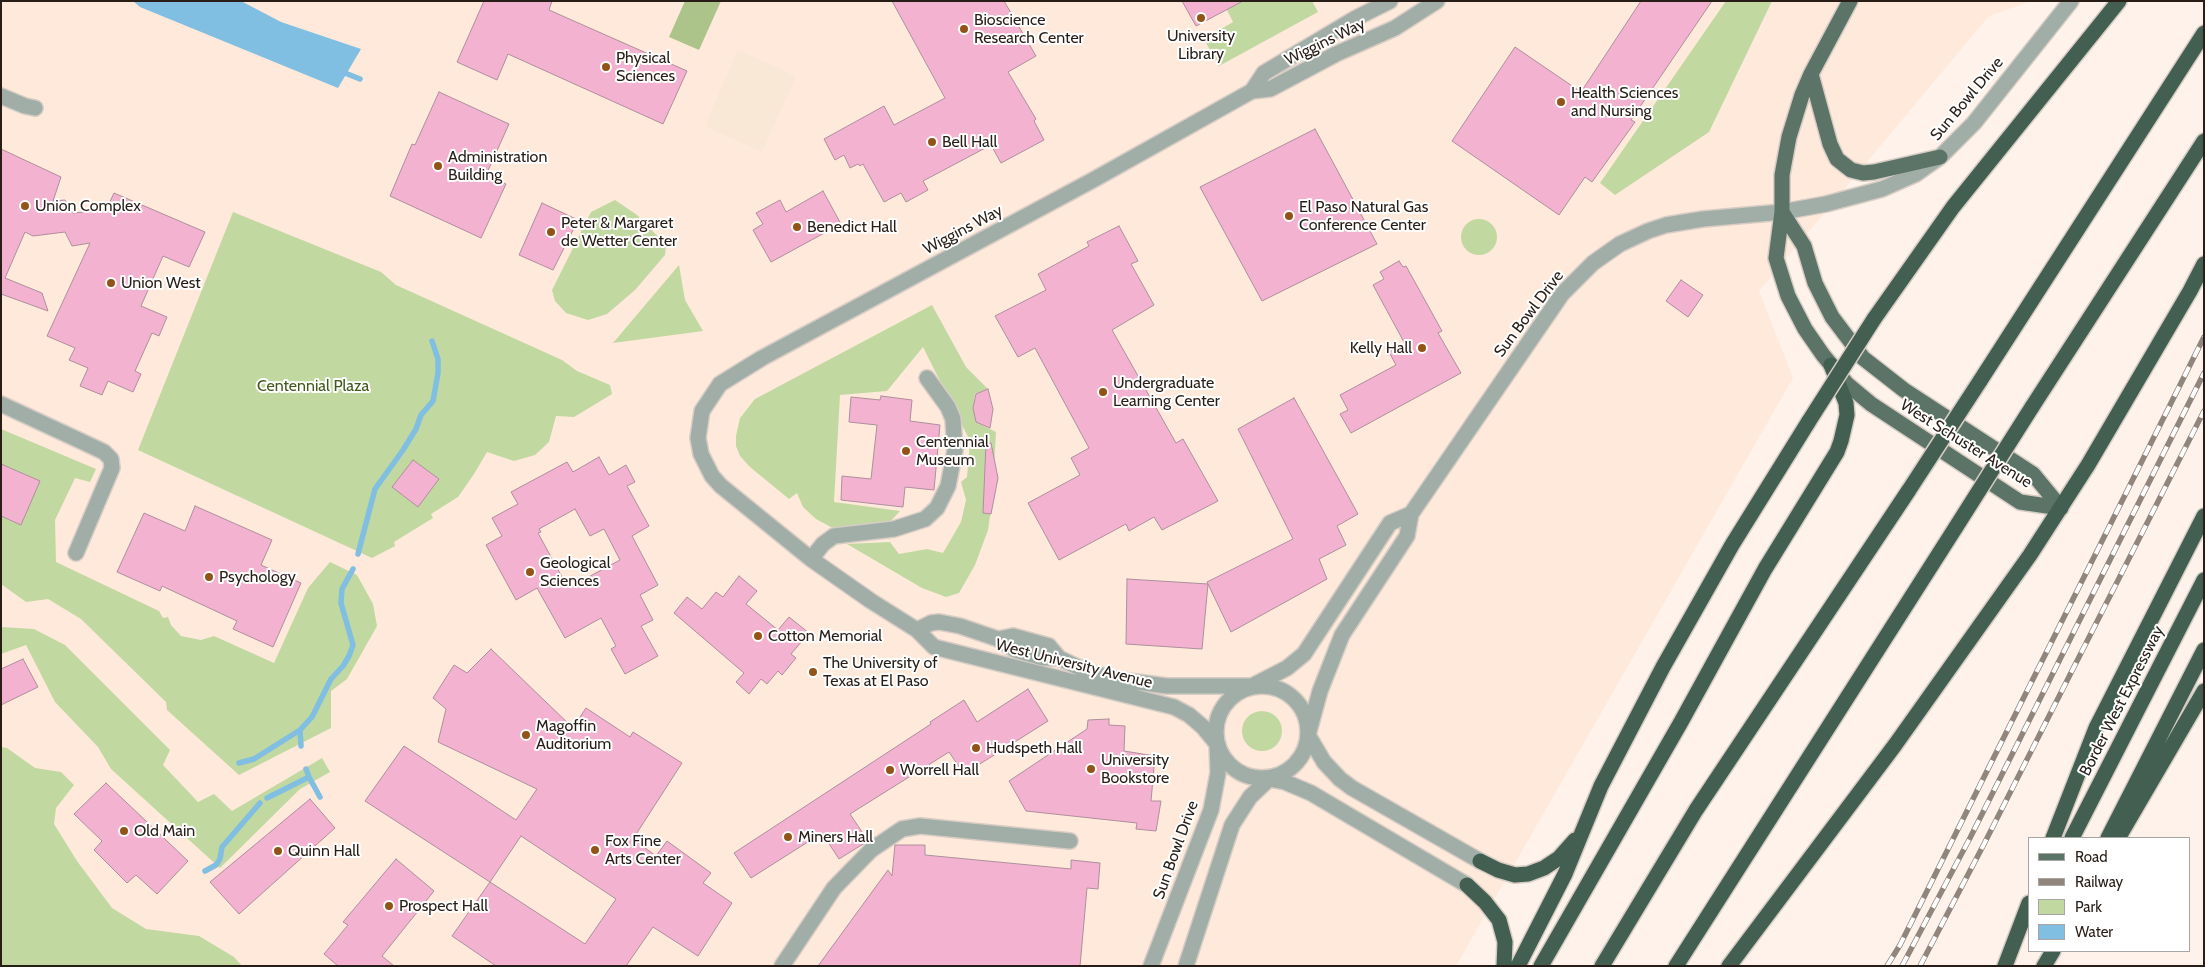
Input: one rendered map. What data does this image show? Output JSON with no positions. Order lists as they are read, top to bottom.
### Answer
{
  "streets": {
    "highway": ["Border West Expressway"],
    "main road": ["West Schuster Avenue"],
    "street": ["Wiggins Way", "Sun Bowl Drive", "West University Avenue"]
  },
  "crossings": [
    ["Wiggins Way", "West University Avenue"],
    ["Sun Bowl Drive", "West Schuster Avenue"],
    ["Sun Bowl Drive", "West University Avenue"]
  ],
  "parks": ["Centennial Plaza"],
  "places": [
    "University Library",
    "Bioscience Research Center",
    "Physical Sciences",
    "Health Sciences and Nursing",
    "Bell Hall",
    "Administration Building",
    "Union Complex",
    "El Paso Natural Gas Conference Center",
    "Benedict Hall",
    "Peter & Margaret de Wetter Center",
    "Union West",
    "Kelly Hall",
    "Undergraduate Learning Center",
    "Centennial Museum",
    "Geological Sciences",
    "Psychology",
    "Cotton Memorial",
    "The University of Texas at El Paso",
    "Magoffin Auditorium",
    "Hudspeth Hall",
    "University Bookstore",
    "Worrell Hall",
    "Old Main",
    "Miners Hall",
    "Fox Fine Arts Center",
    "Quinn Hall",
    "Prospect Hall"
  ],
  "legend": [
    "Road",
    "Railway",
    "Park",
    "Water"
  ]
}
